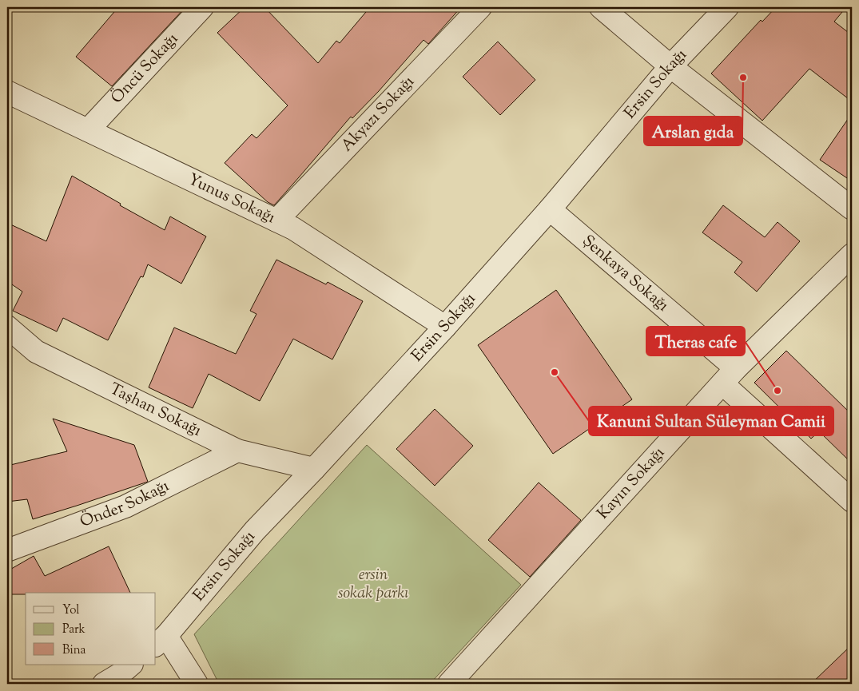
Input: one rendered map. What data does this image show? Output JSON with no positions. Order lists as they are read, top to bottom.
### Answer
{
  "streets": {
    "street": [
      "Öncü Sokağı",
      "Ersin Sokağı",
      "Akyazı Sokağı",
      "Yunus Sokağı",
      "Şenkaya Sokağı",
      "Taşhan Sokağı",
      "Kayın Sokağı",
      "Önder Sokağı"
    ]
  },
  "crossings": [
    ["Öncü Sokağı", "Yunus Sokağı"],
    ["Ersin Sokağı", "Yunus Sokağı"],
    ["Ersin Sokağı", "Şenkaya Sokağı"],
    ["Ersin Sokağı", "Taşhan Sokağı"],
    ["Akyazı Sokağı", "Yunus Sokağı"],
    ["Şenkaya Sokağı", "Kayın Sokağı"],
    ["Taşhan Sokağı", "Önder Sokağı"]
  ],
  "parks": ["ersin sokak parkı"],
  "places": ["Arslan gıda", "Kanuni Sultan Süleyman Camii", "Theras cafe"],
  "legend": ["Yol", "Park", "Bina"]
}
